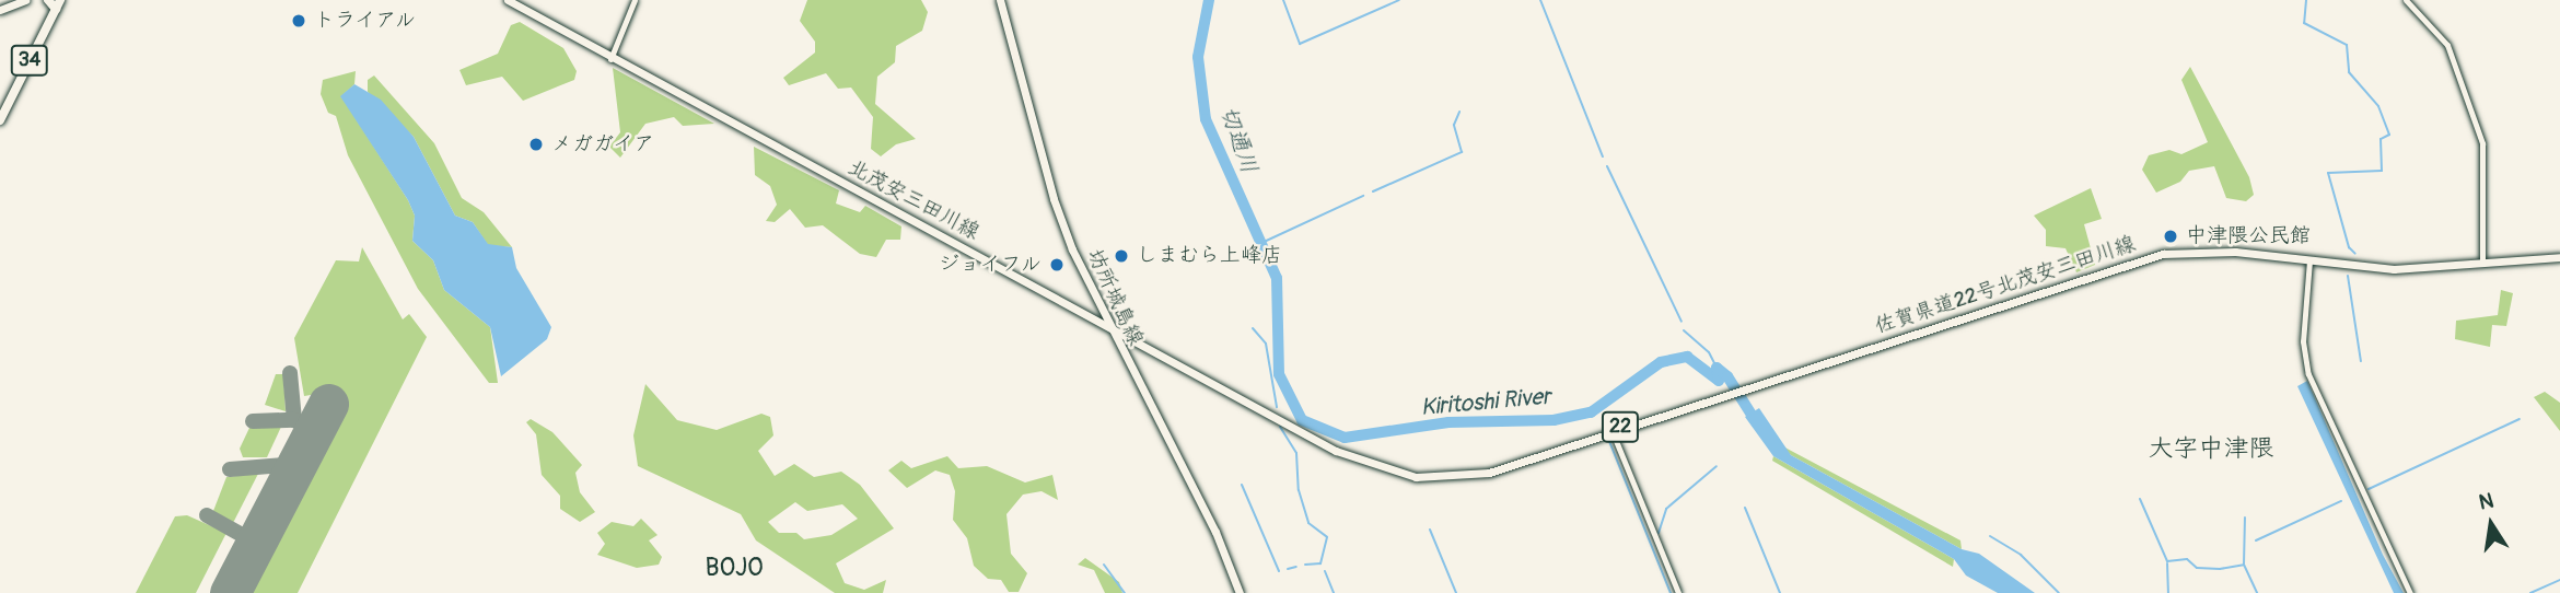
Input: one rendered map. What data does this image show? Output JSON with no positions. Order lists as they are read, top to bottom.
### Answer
{
  "streets": {
    "highway": ["34"],
    "main road": [
      "北茂安三田川線",
      "佐賀県道22号北茂安三田川線",
      "坊所城島線",
      "22"
    ]
  },
  "crossings": [
    ["北茂安三田川線", "佐賀県道22号北茂安三田川線"],
    ["北茂安三田川線", "坊所城島線"]
  ],
  "districts": ["大字中津隈", "BOJO"],
  "water": ["切通川", "Kiritoshi River"],
  "places": [
    "トライアル",
    "メガガイア",
    "中津隈公民館",
    "しまむら上峰店",
    "ジョイフル"
  ],
  "north": "top"
}
